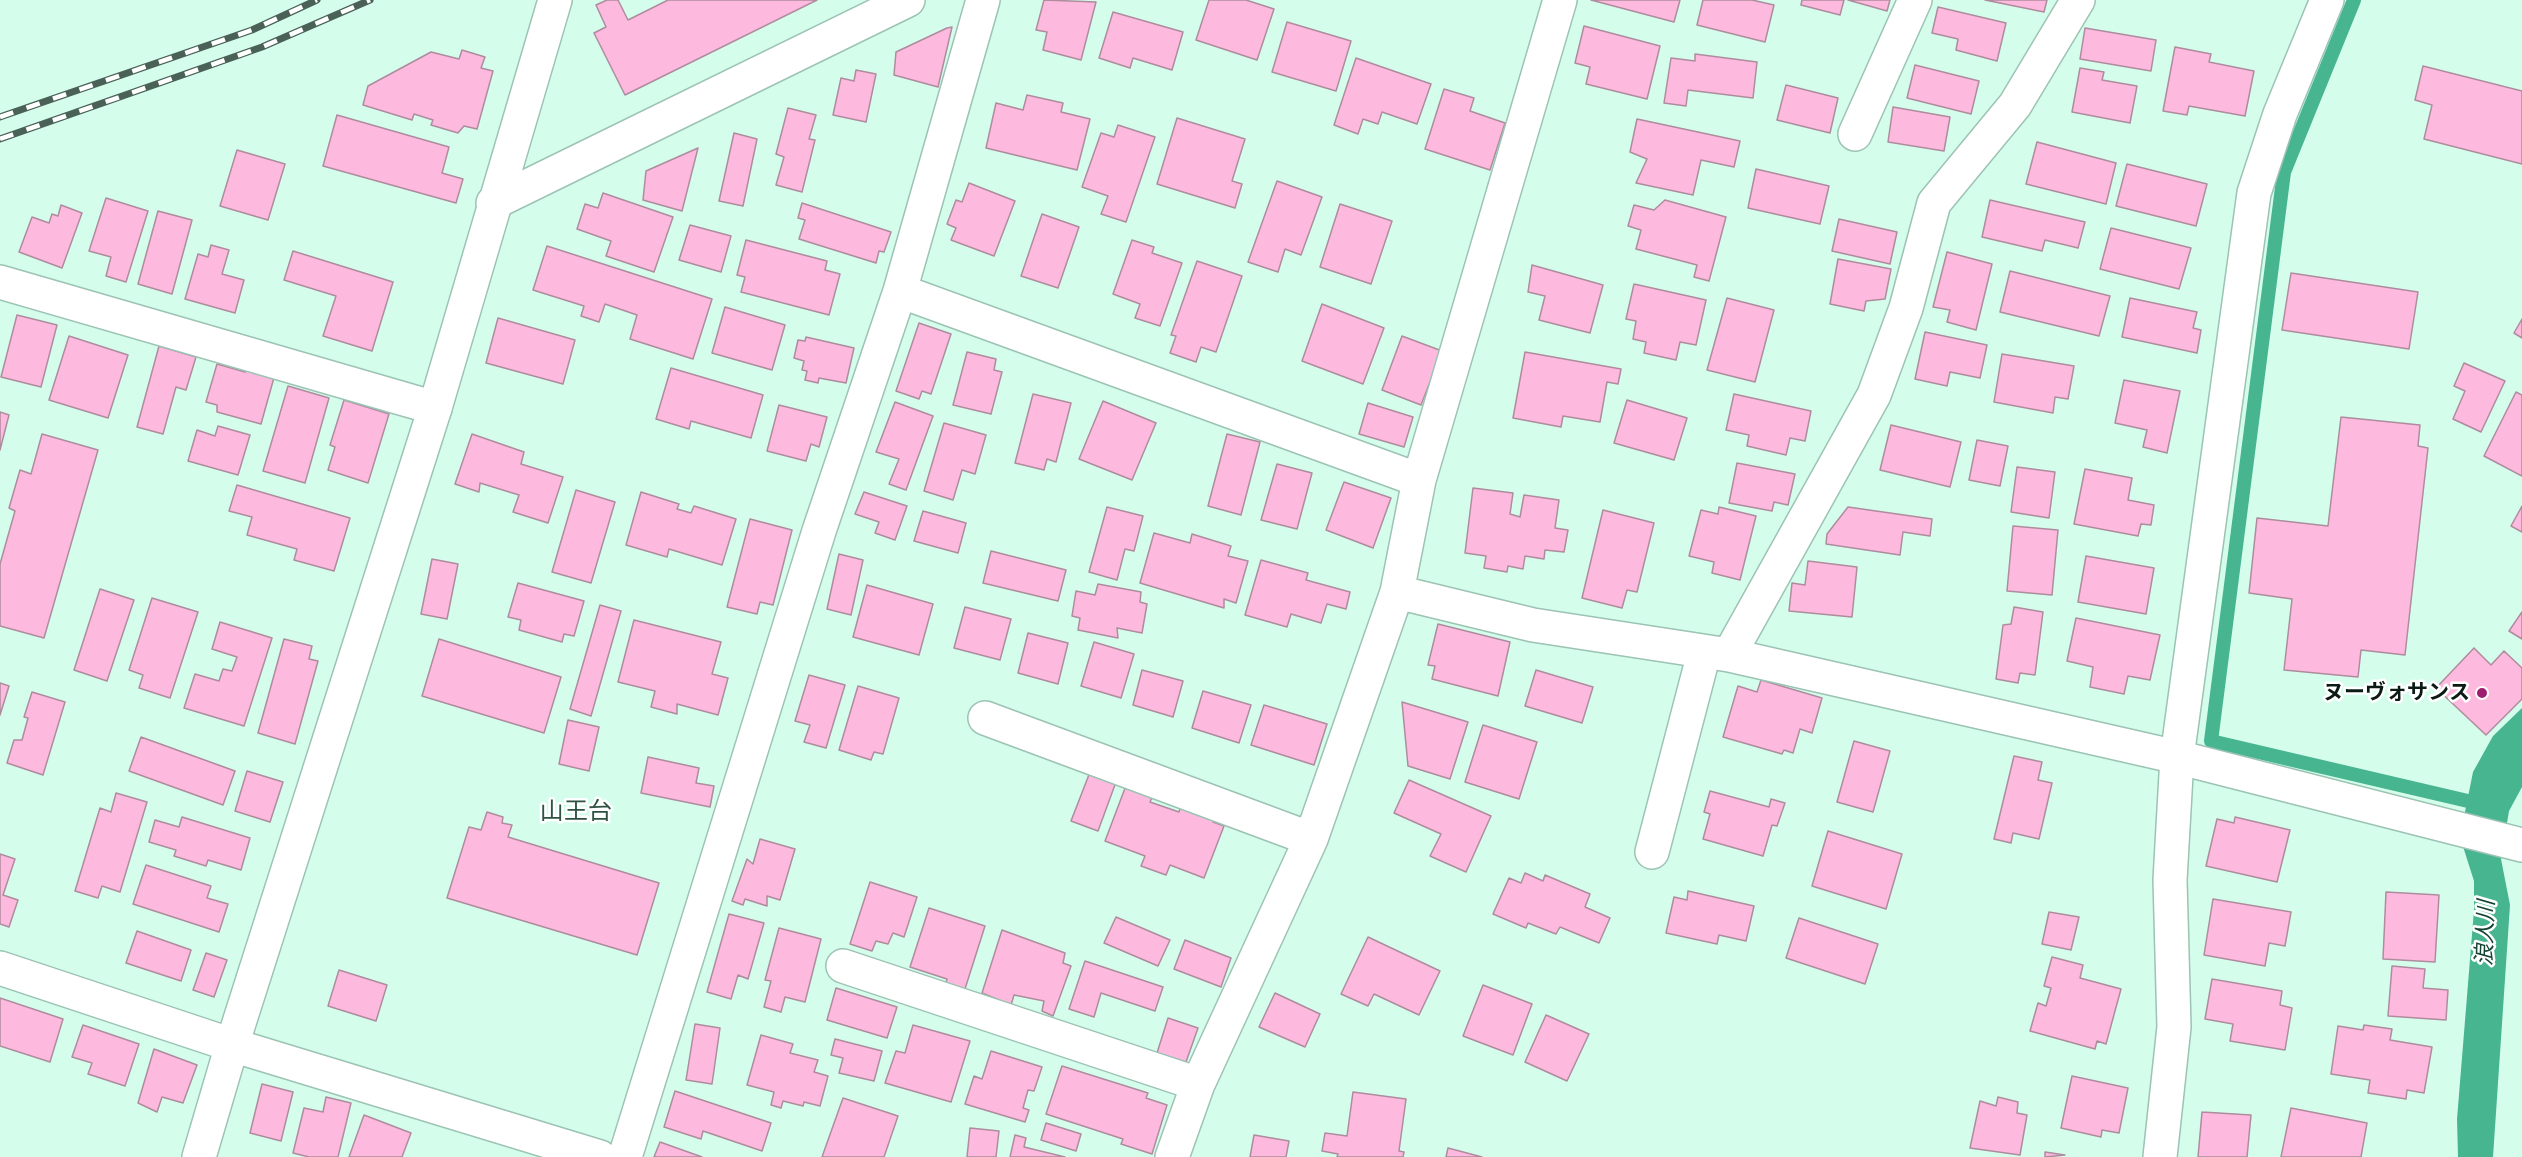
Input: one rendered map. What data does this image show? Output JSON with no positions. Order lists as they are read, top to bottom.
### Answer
{
  "districts": ["山王台"],
  "water": ["浪人川"],
  "places": ["ヌーヴォサンス"]
}
